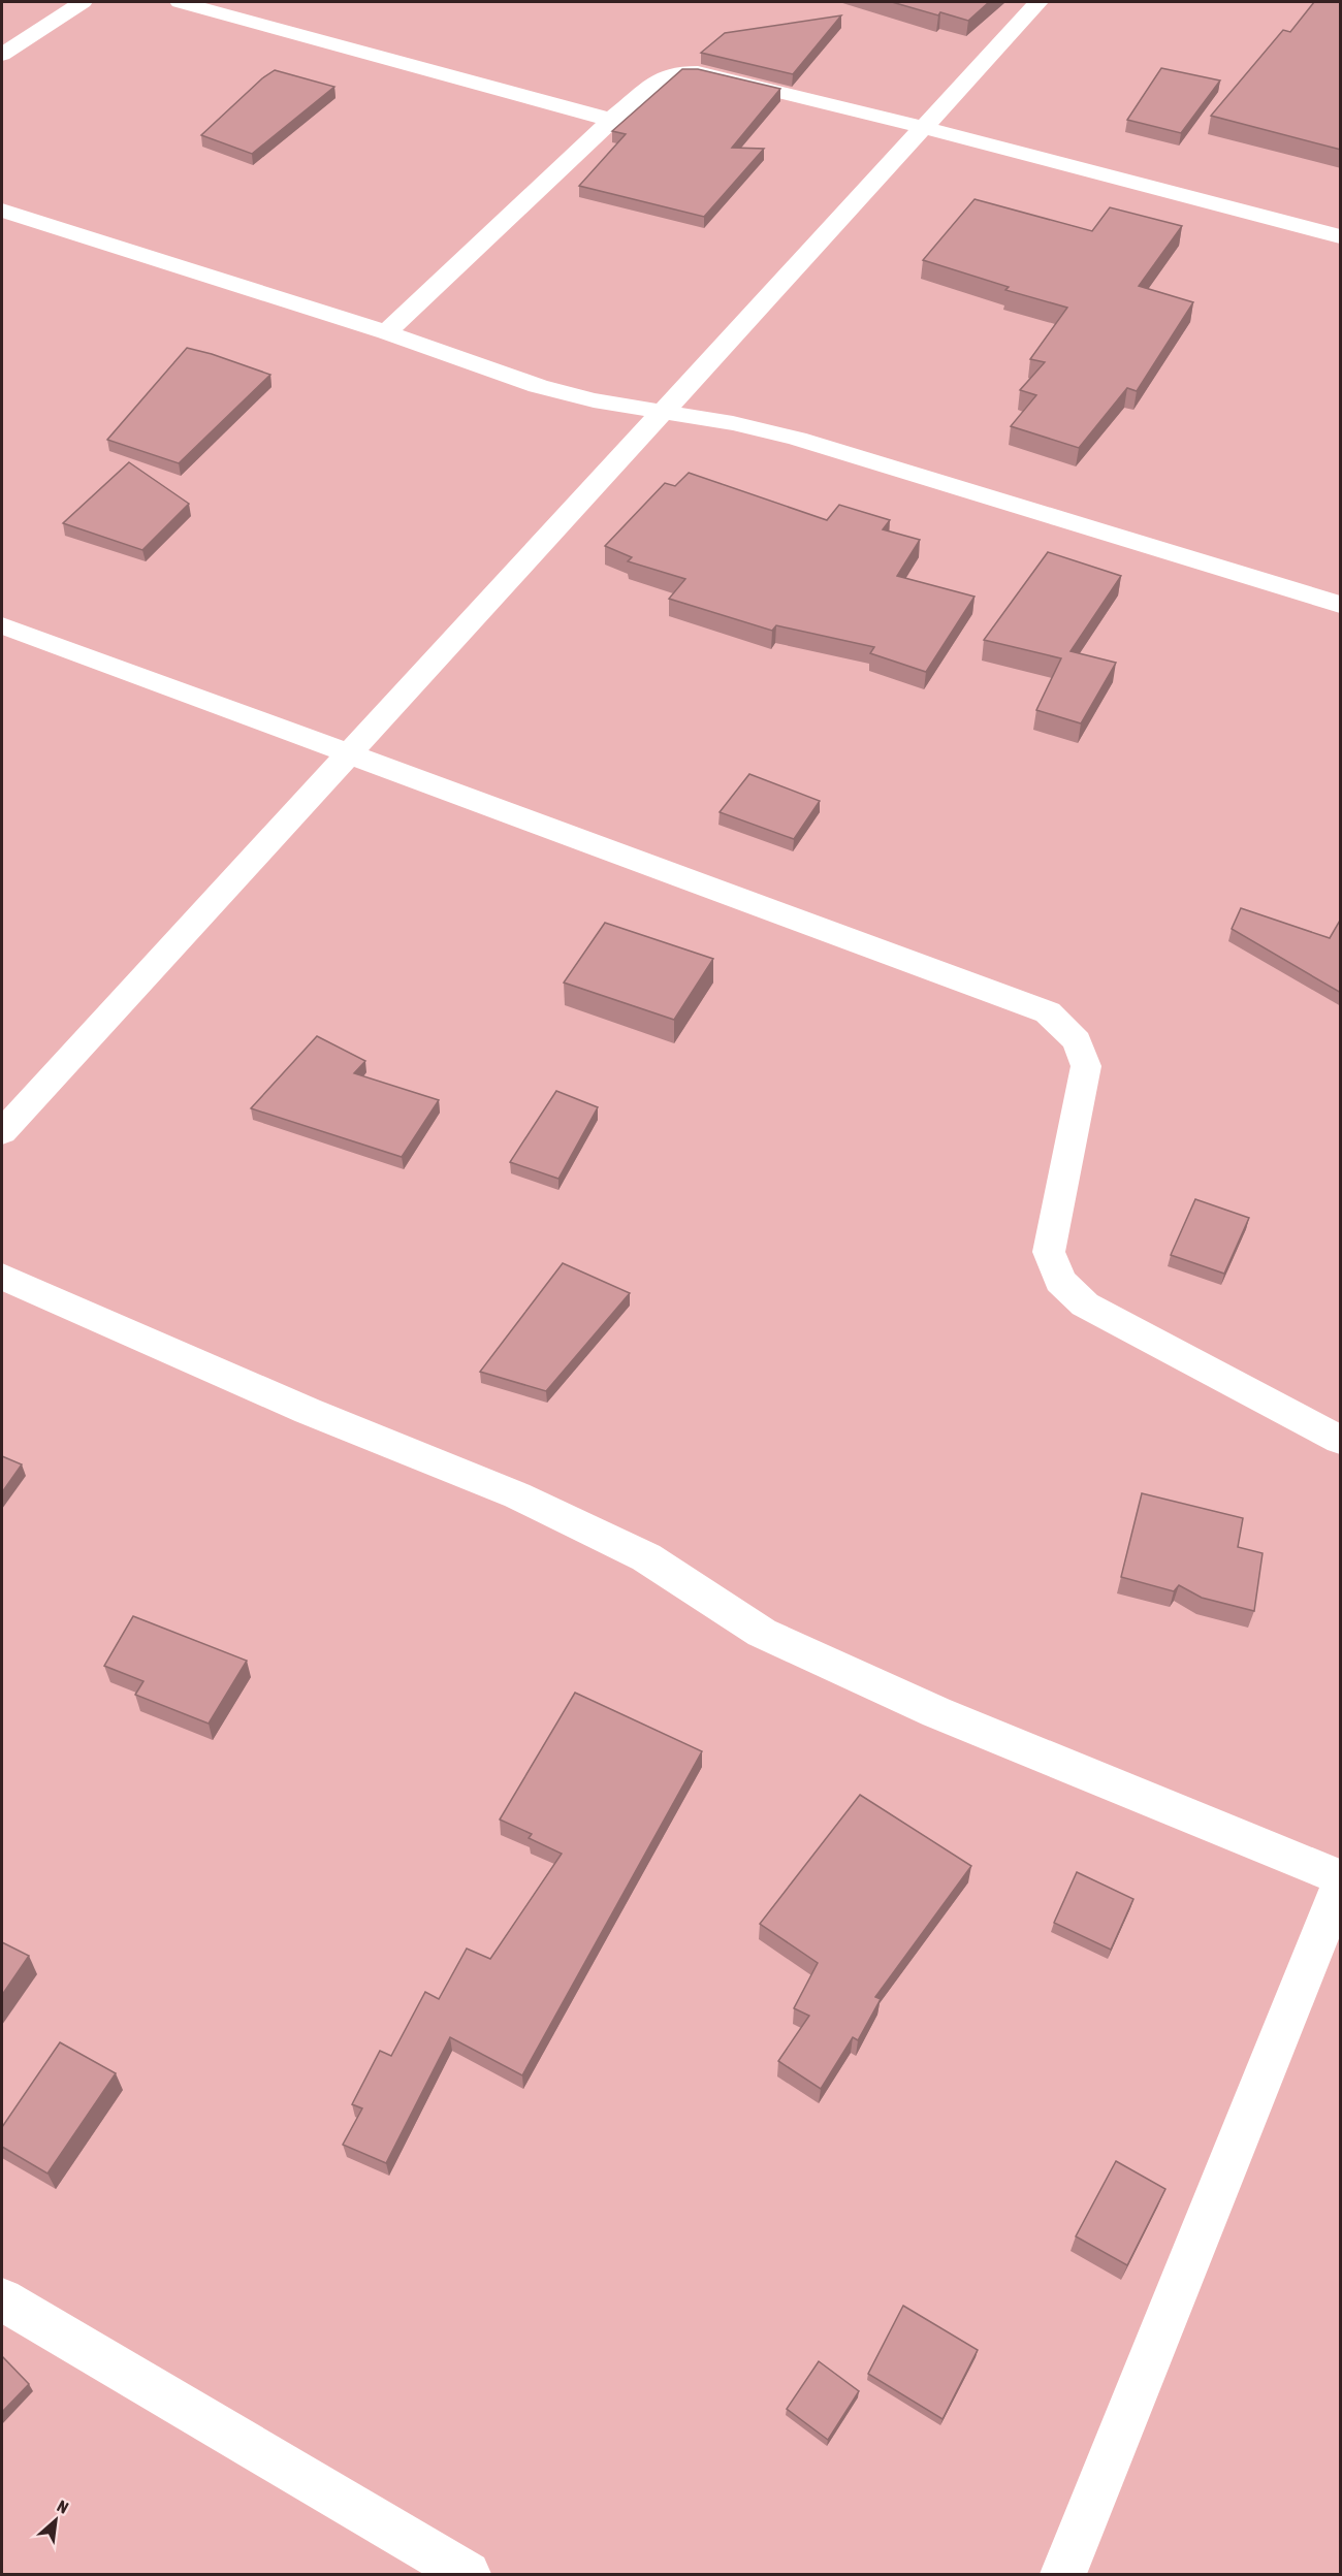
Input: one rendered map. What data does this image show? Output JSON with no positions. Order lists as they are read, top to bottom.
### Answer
{
  "north": "top right"
}
